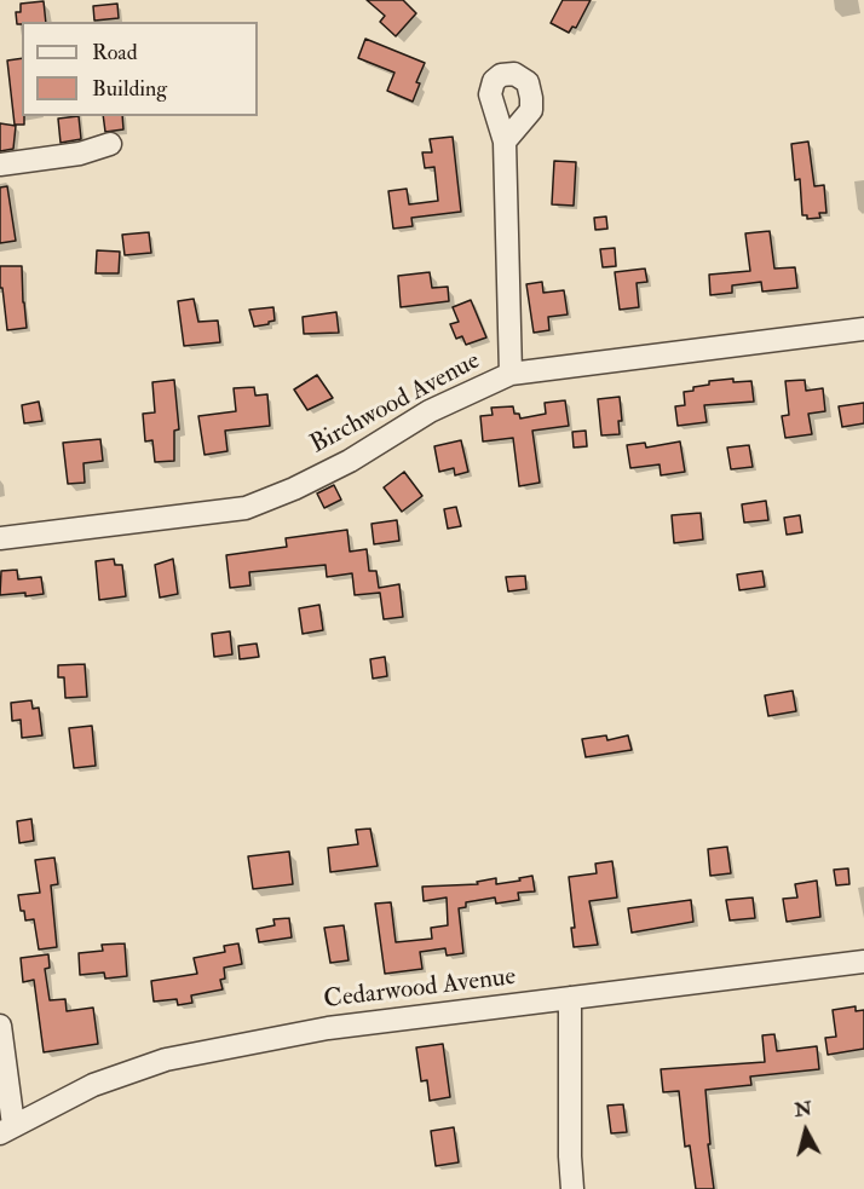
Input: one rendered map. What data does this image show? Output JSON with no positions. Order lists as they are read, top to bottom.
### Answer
{
  "streets": {
    "street": ["Birchwood Avenue", "Cedarwood Avenue"]
  },
  "legend": ["Road", "Building"],
  "north": "top"
}
